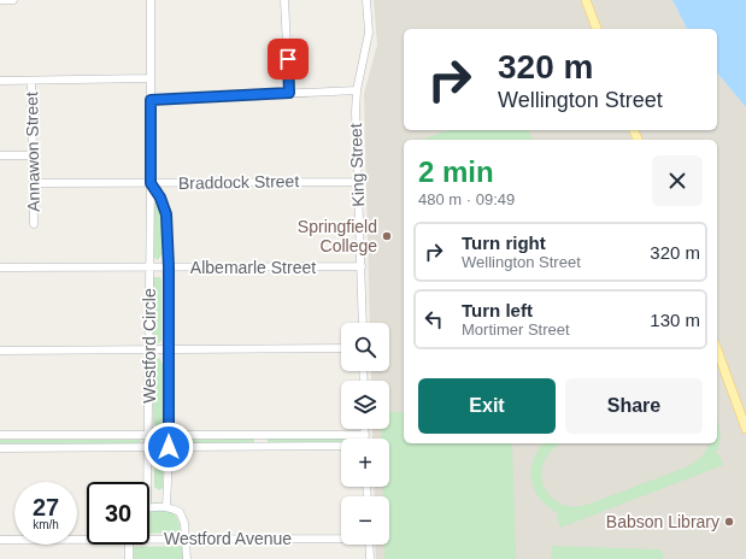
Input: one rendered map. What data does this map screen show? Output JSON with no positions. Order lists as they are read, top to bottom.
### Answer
{
  "streets": {
    "street": [
      "Annawon Street",
      "King Street",
      "Braddock Street",
      "Albemarle Street",
      "Westford Circle",
      "Westford Avenue"
    ]
  },
  "crossings": [
    ["Annawon Street", "Braddock Street"],
    ["King Street", "Braddock Street"],
    ["King Street", "Albemarle Street"],
    ["Braddock Street", "Westford Circle"],
    ["Albemarle Street", "Westford Circle"]
  ],
  "places": ["Springfield College", "Babson Library"],
  "page": {
    "turn": ["320 m", "Wellington Street"],
    "heading": ["2 min", "480 m · 09:49"],
    "list": [
      {
        "name": "Turn right",
        "note": "Wellington Street",
        "value": "320 m"
      },
      {
        "name": "Turn left",
        "note": "Mortimer Street",
        "value": "130 m"
      }
    ],
    "map_buttons": ["+", "−"],
    "buttons": ["Exit", "Share"],
    "speed": "27 km/h",
    "limit": "30"
  }
}
